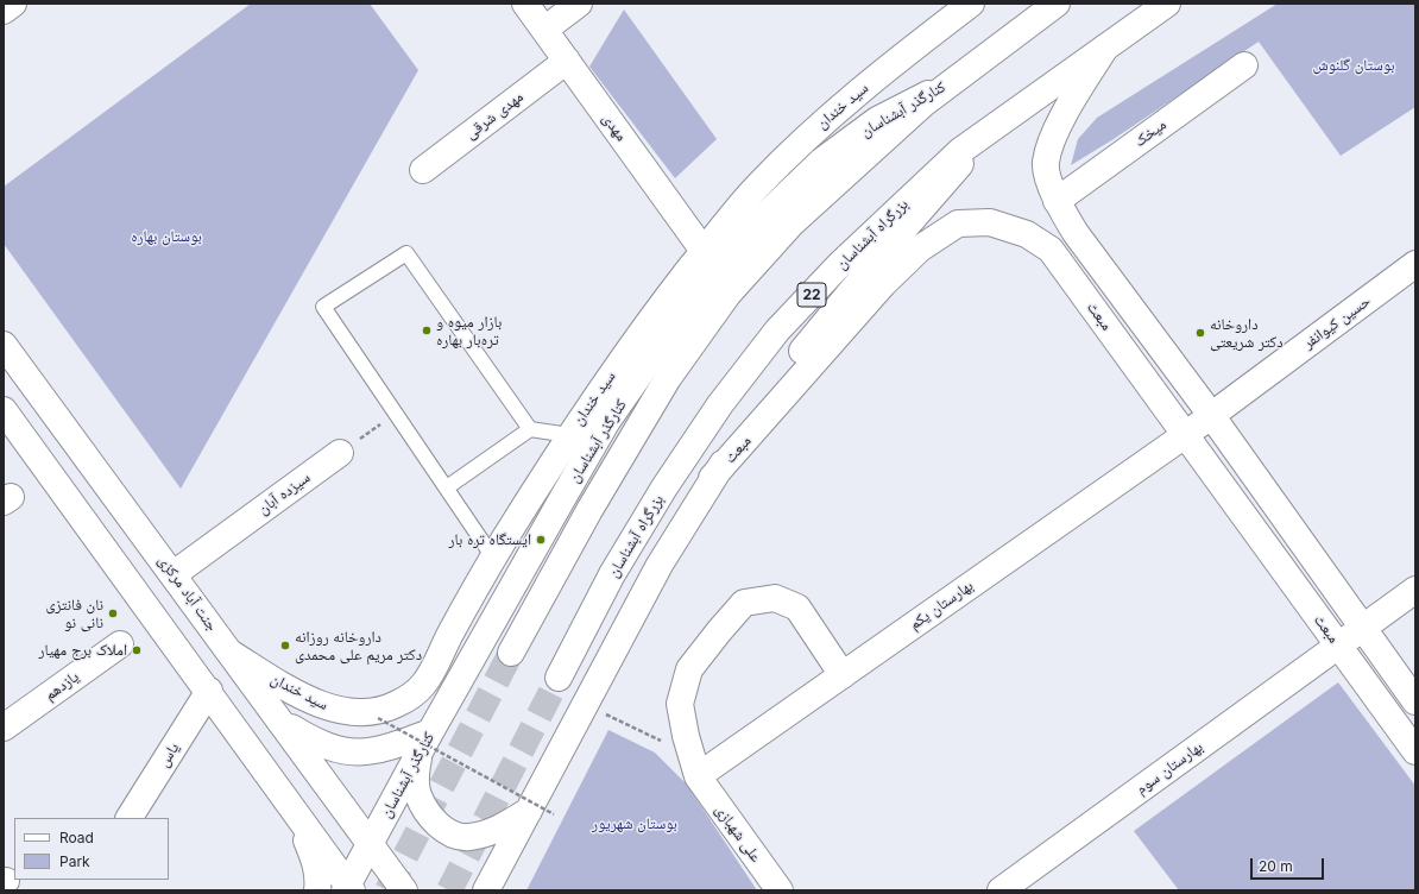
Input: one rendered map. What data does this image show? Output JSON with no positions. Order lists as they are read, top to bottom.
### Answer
{
  "streets": {
    "main road": [
      "سید خندان",
      "کنارگذر آبشناسان",
      "مهدی شرقی",
      "مهدی",
      "میخک",
      "بزرگراه آبشناسان",
      "22",
      "مبعث",
      "حسین کیوانفر",
      "سیزده آبان",
      "جنت آباد مرکزی",
      "بهارستان یکم",
      "یازدهم",
      "یاس",
      "بهارستان سوم",
      "علی شهبازی"
    ]
  },
  "crossings": [
    ["سید خندان", "مهدی"],
    ["سید خندان", "جنت آباد مرکزی"],
    ["کنارگذر آبشناسان", "جنت آباد مرکزی"],
    ["مهدی شرقی", "مهدی"],
    ["میخک", "مبعث"],
    ["بزرگراه آبشناسان", "مبعث"],
    ["مبعث", "حسین کیوانفر"],
    ["مبعث", "بهارستان یکم"],
    ["مبعث", "بهارستان سوم"],
    ["حسین کیوانفر", "بهارستان یکم"],
    ["سیزده آبان", "جنت آباد مرکزی"],
    ["بهارستان یکم", "علی شهبازی"]
  ],
  "parks": ["بوستان گلنوش", "بوستان بهاره", "بوستان شهریور"],
  "places": [
    "بازار میوه و تره‌بار بهاره",
    "داروخانه دکتر شریعتی",
    "ایستگاه تره بار",
    "نان فانتزی نانی نو",
    "داروخانه روزانه دکتر مریم علی محمدی",
    "املاک برج مهیار"
  ],
  "legend": ["Road", "Park"],
  "scale_bar": "20 m"
}
